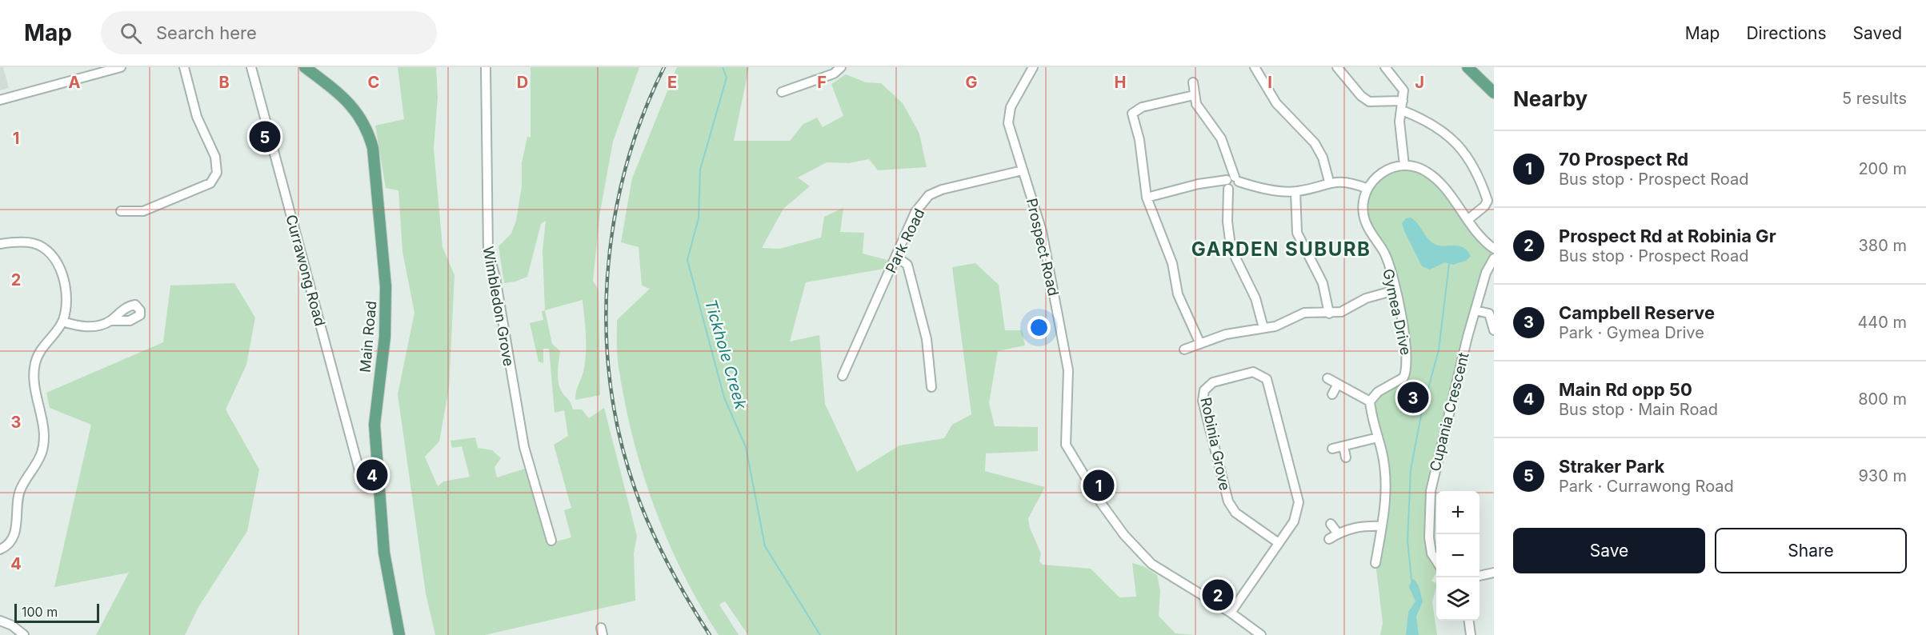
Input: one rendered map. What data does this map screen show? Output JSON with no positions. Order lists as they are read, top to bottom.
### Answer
{
  "streets": {
    "main road": ["Main Road"],
    "street": [
      "Park Road",
      "Prospect Road",
      "Currawong Road",
      "Wimbledon Grove",
      "Gymea Drive",
      "Cupania Crescent",
      "Robinia Grove"
    ]
  },
  "crossings": [
    ["Park Road", "Prospect Road"],
    ["Prospect Road", "Robinia Grove"]
  ],
  "districts": ["GARDEN SUBURB"],
  "water": ["Tickhole Creek"],
  "scale_bar": "100 m",
  "page": {
    "header": "Map",
    "search": "Search here",
    "nav": ["Map", "Directions", "Saved"],
    "heading": ["Nearby", "5 results"],
    "pins": [
      "5",
      "3",
      "4",
      "1",
      "2"
    ],
    "list": [
      {
        "mark": "1",
        "name": "70 Prospect Rd",
        "note": "Bus stop · Prospect Road",
        "value": "200 m"
      },
      {
        "mark": "2",
        "name": "Prospect Rd at Robinia Gr",
        "note": "Bus stop · Prospect Road",
        "value": "380 m"
      },
      {
        "mark": "3",
        "name": "Campbell Reserve",
        "note": "Park · Gymea Drive",
        "value": "440 m"
      },
      {
        "mark": "4",
        "name": "Main Rd opp 50",
        "note": "Bus stop · Main Road",
        "value": "800 m"
      },
      {
        "mark": "5",
        "name": "Straker Park",
        "note": "Park · Currawong Road",
        "value": "930 m"
      }
    ],
    "map_buttons": ["+", "−"],
    "buttons": ["Save", "Share"],
    "scale": "100 m"
  },
  "grid": {
    "columns": [
      "A",
      "B",
      "C",
      "D",
      "E",
      "F",
      "G",
      "H",
      "I",
      "J"
    ],
    "rows": [
      "1",
      "2",
      "3",
      "4"
    ]
  }
}
